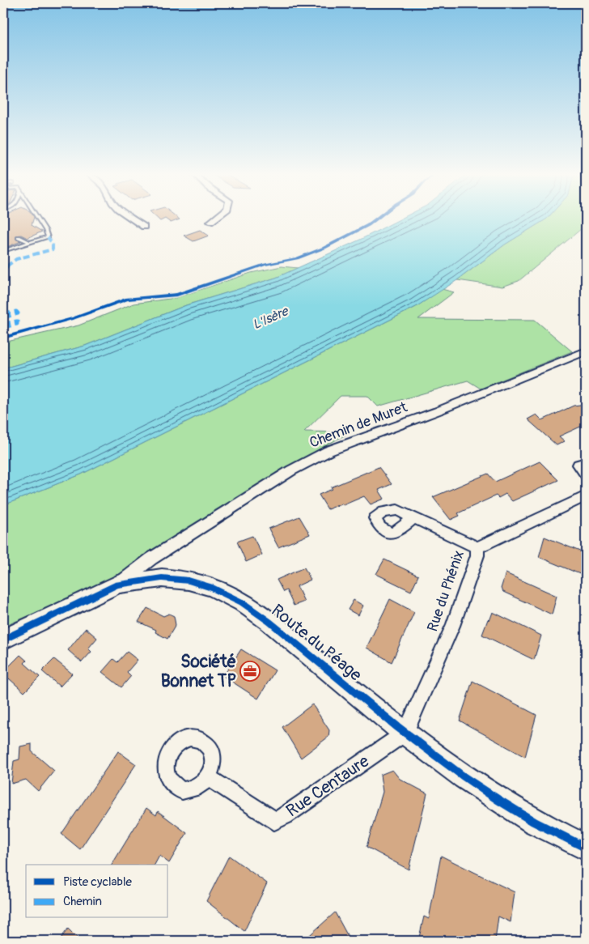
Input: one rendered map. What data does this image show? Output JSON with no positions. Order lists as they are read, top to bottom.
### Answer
{
  "streets": {
    "street": [
      "Chemin de Muret",
      "Rue du Phénix",
      "Route du Péage",
      "Rue Centaure"
    ]
  },
  "crossings": [
    ["Chemin de Muret", "Route du Péage"],
    ["Rue du Phénix", "Route du Péage"],
    ["Rue du Phénix", "Rue Centaure"],
    ["Route du Péage", "Rue Centaure"]
  ],
  "water": ["L'Isère"],
  "places": {
    "office": ["Société Bonnet TP"]
  },
  "legend": ["Piste cyclable", "Chemin"]
}
